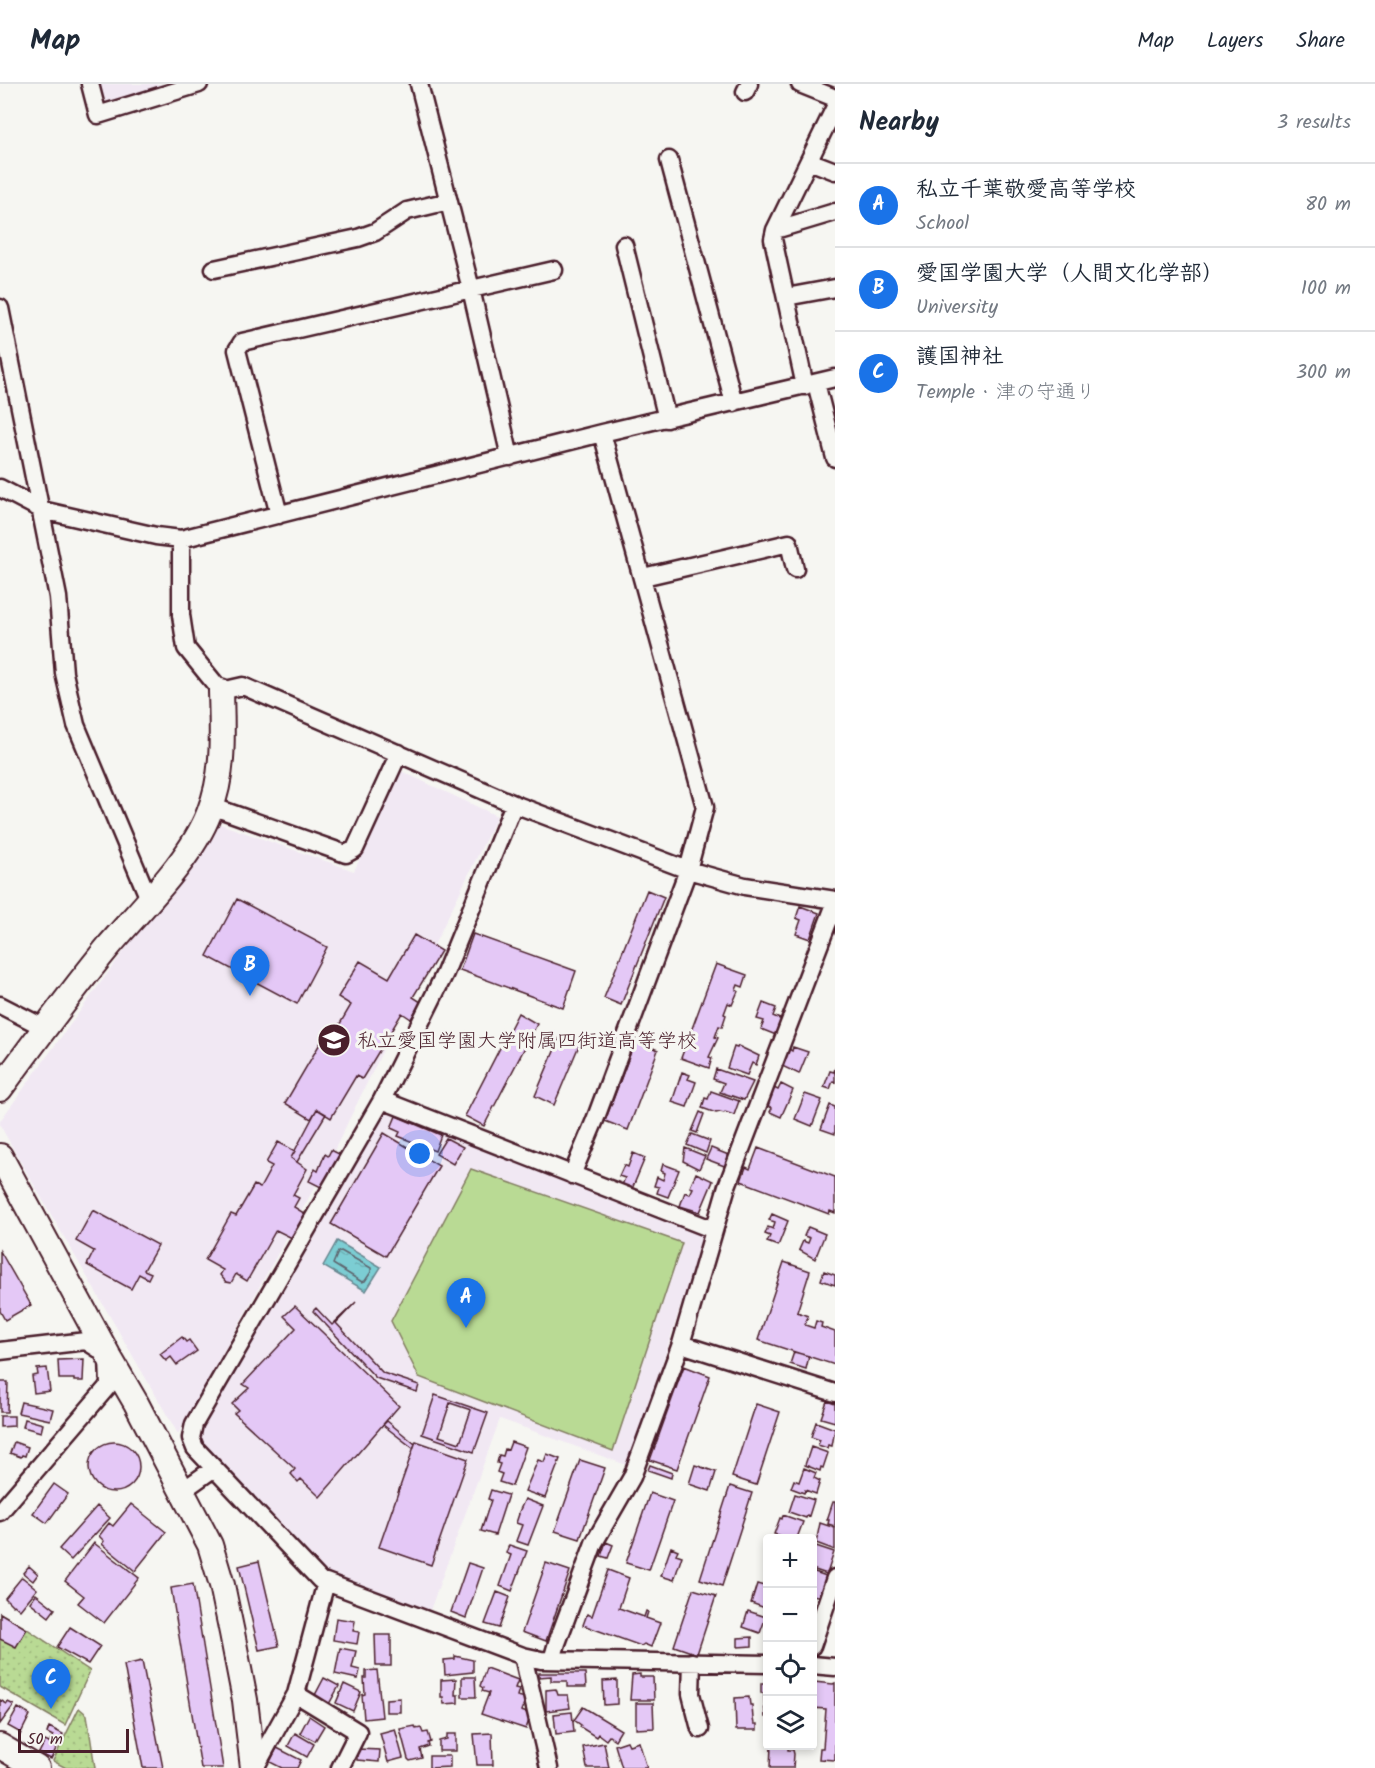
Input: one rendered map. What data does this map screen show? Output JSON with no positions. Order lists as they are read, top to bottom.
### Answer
{
  "places": {
    "school or university": ["私立愛国学園大学附属四街道高等学校"]
  },
  "scale_bar": "50 m",
  "page": {
    "header": "Map",
    "nav": ["Map", "Layers", "Share"],
    "heading": ["Nearby", "3 results"],
    "list": [
      {
        "mark": "A",
        "name": "私立千葉敬愛高等学校",
        "note": "School",
        "value": "80 m"
      },
      {
        "mark": "B",
        "name": "愛国学園大学（人間文化学部）",
        "note": "University",
        "value": "100 m"
      },
      {
        "mark": "C",
        "name": "護国神社",
        "note": "Temple · 津の守通り",
        "value": "300 m"
      }
    ],
    "pins": ["B", "A", "C"],
    "map_buttons": ["+", "−"],
    "scale": "50 m"
  }
}
